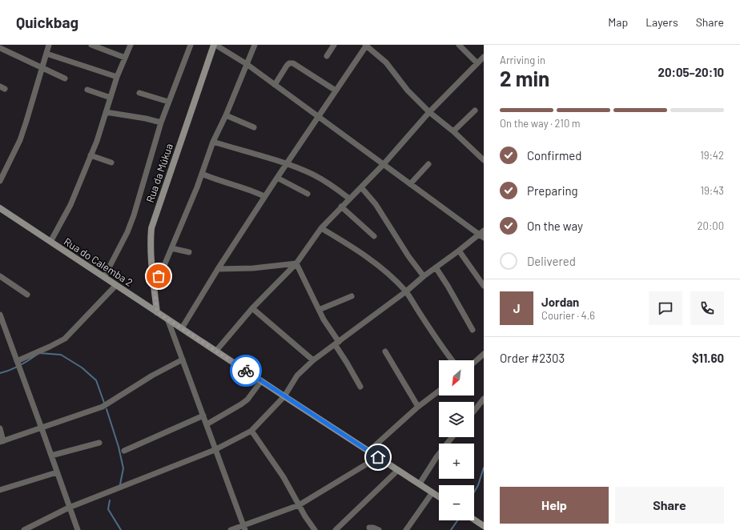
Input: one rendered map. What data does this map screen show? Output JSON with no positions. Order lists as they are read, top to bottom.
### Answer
{
  "streets": {
    "main road": ["Rua da Múkua", "Rua do Calemba 2"]
  },
  "crossings": [
    ["Rua da Múkua", "Rua do Calemba 2"]
  ],
  "north": "bottom left",
  "page": {
    "header": "Quickbag",
    "nav": ["Map", "Layers", "Share"],
    "heading": ["2 min", "Arriving in", "20:05–20:10"],
    "panel": [
      "Jordan",
      "Courier · 4.6",
      "Order #2303",
      "$11.60"
    ],
    "bar": "On the way · 210 m",
    "list": [
      ["Confirmed", "19:42"],
      ["Preparing", "19:43"],
      ["On the way", "20:00"],
      "Delivered"
    ],
    "round": "J",
    "map_buttons": ["+", "−"],
    "buttons": ["Help", "Share"]
  }
}
